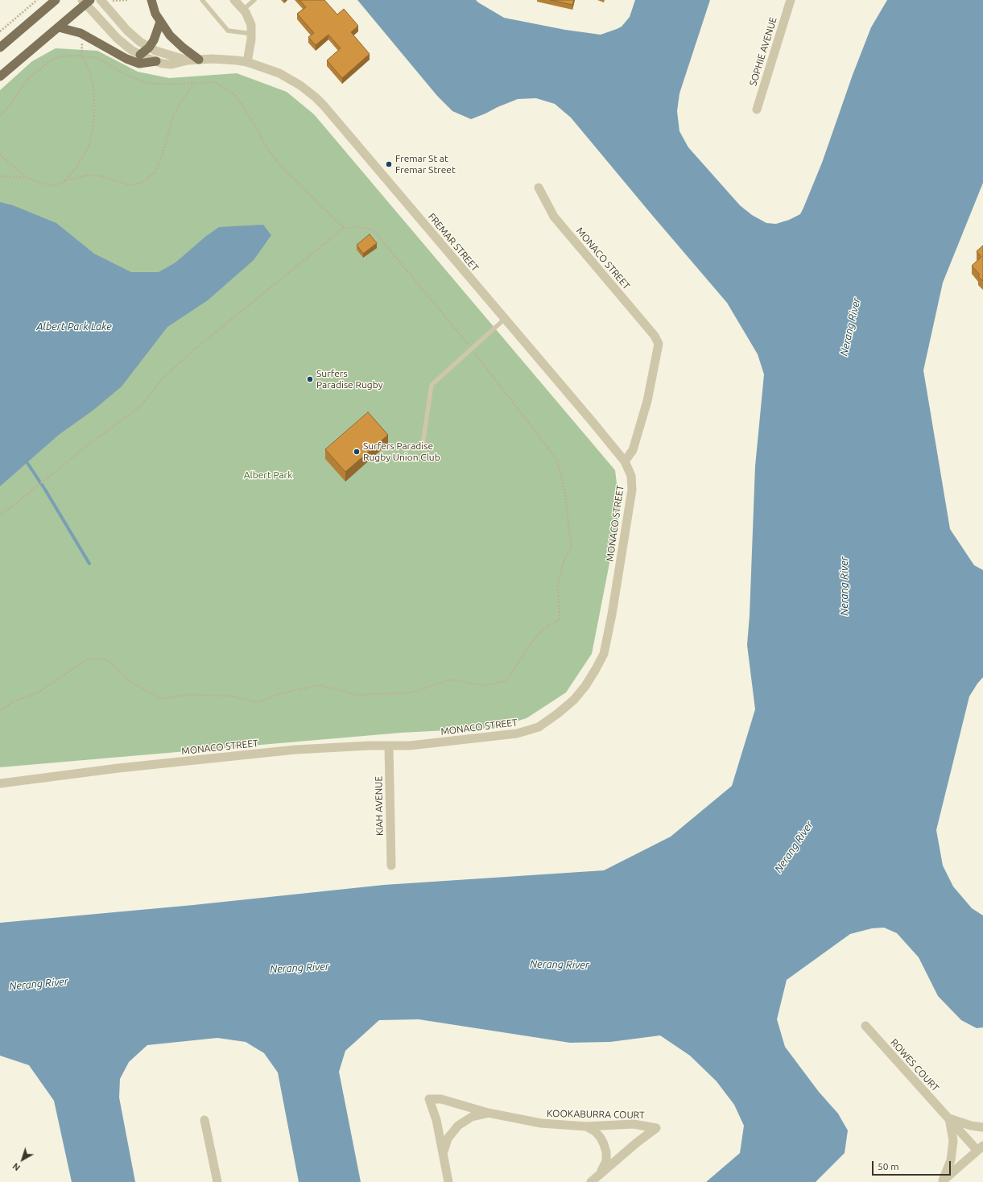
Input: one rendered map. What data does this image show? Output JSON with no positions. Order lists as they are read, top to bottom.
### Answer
{
  "streets": {
    "street": [
      "SOPHIE AVENUE",
      "FREMAR STREET",
      "MONACO STREET",
      "KIAH AVENUE",
      "ROWES COURT",
      "KOOKABURRA COURT"
    ]
  },
  "crossings": [
    ["FREMAR STREET", "MONACO STREET"],
    ["MONACO STREET", "KIAH AVENUE"]
  ],
  "water": ["Albert Park Lake", "Nerang River"],
  "parks": ["Albert Park"],
  "places": ["Fremar St at Fremar Street", "Surfers Paradise Rugby", "Surfers Paradise Rugby Union Club"],
  "scale_bar": "50 m",
  "north": "bottom left"
}
